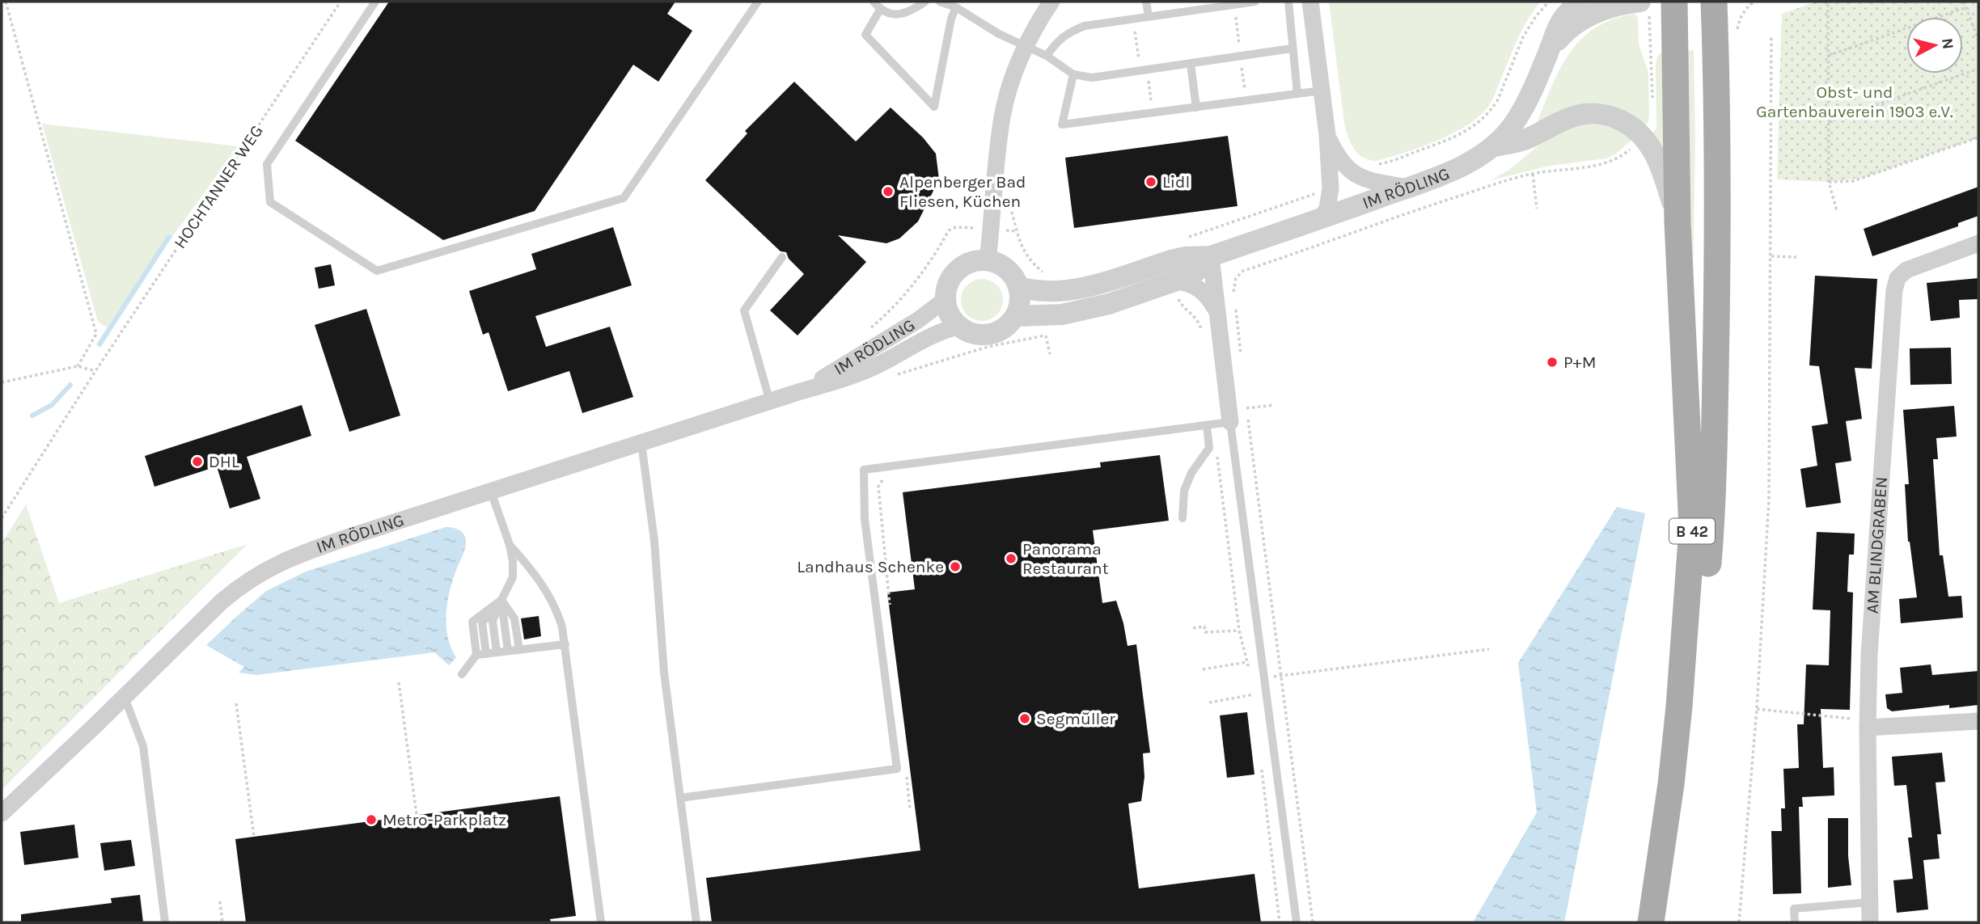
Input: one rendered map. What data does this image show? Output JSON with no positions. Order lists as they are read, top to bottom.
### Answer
{
  "streets": {
    "main road": ["B 42"],
    "street": ["IM RÖDLING", "AM BLINDGRABEN"],
    "path": ["HOCHTANNER WEG"]
  },
  "parks": ["Obst- und Gartenbauverein 1903 e.V."],
  "places": [
    "Lidl",
    "Alpenberger Bad Fliesen, Küchen",
    "P+M",
    "DHL",
    "Panorama Restaurant",
    "Landhaus Schenke",
    "Segmüller",
    "Metro-Parkplatz"
  ],
  "north": "right"
}
